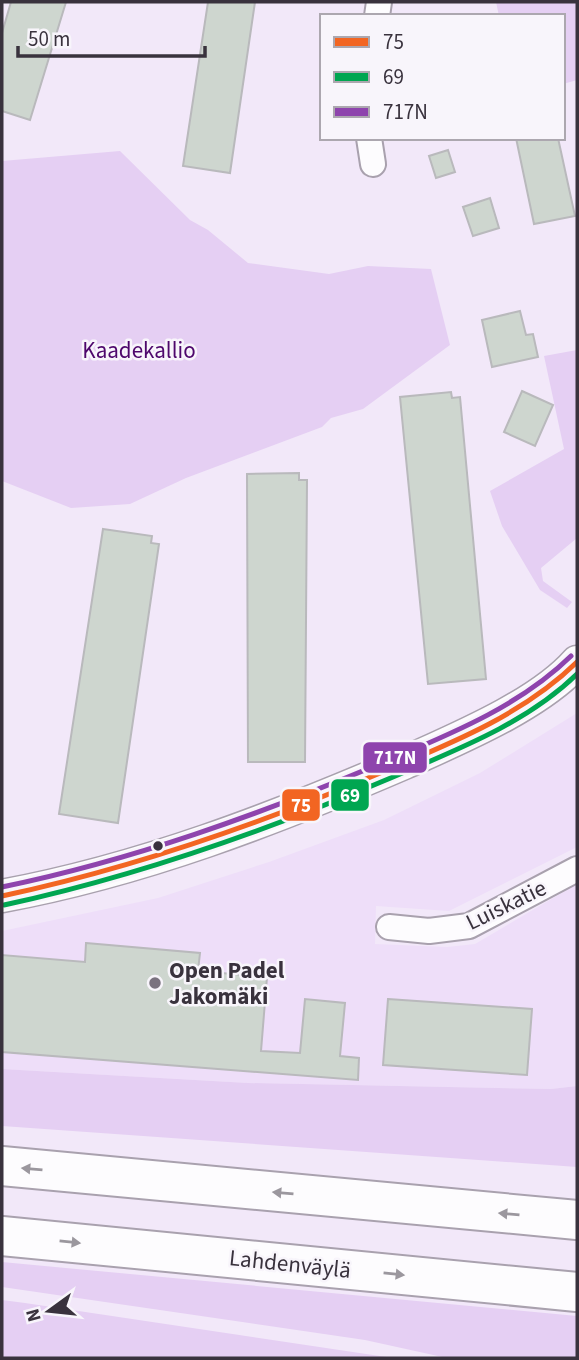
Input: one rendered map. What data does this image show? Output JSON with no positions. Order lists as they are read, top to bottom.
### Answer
{
  "streets": {
    "highway": ["Lahdenväylä"],
    "street": ["Luiskatie"]
  },
  "parks": ["Kaadekallio"],
  "places": ["Open Padel Jakomäki"],
  "lines": ["transit line 717N", "transit line 75", "transit line 69"],
  "legend": ["75", "69", "717N"],
  "scale_bar": "50 m",
  "north": "left"
}
